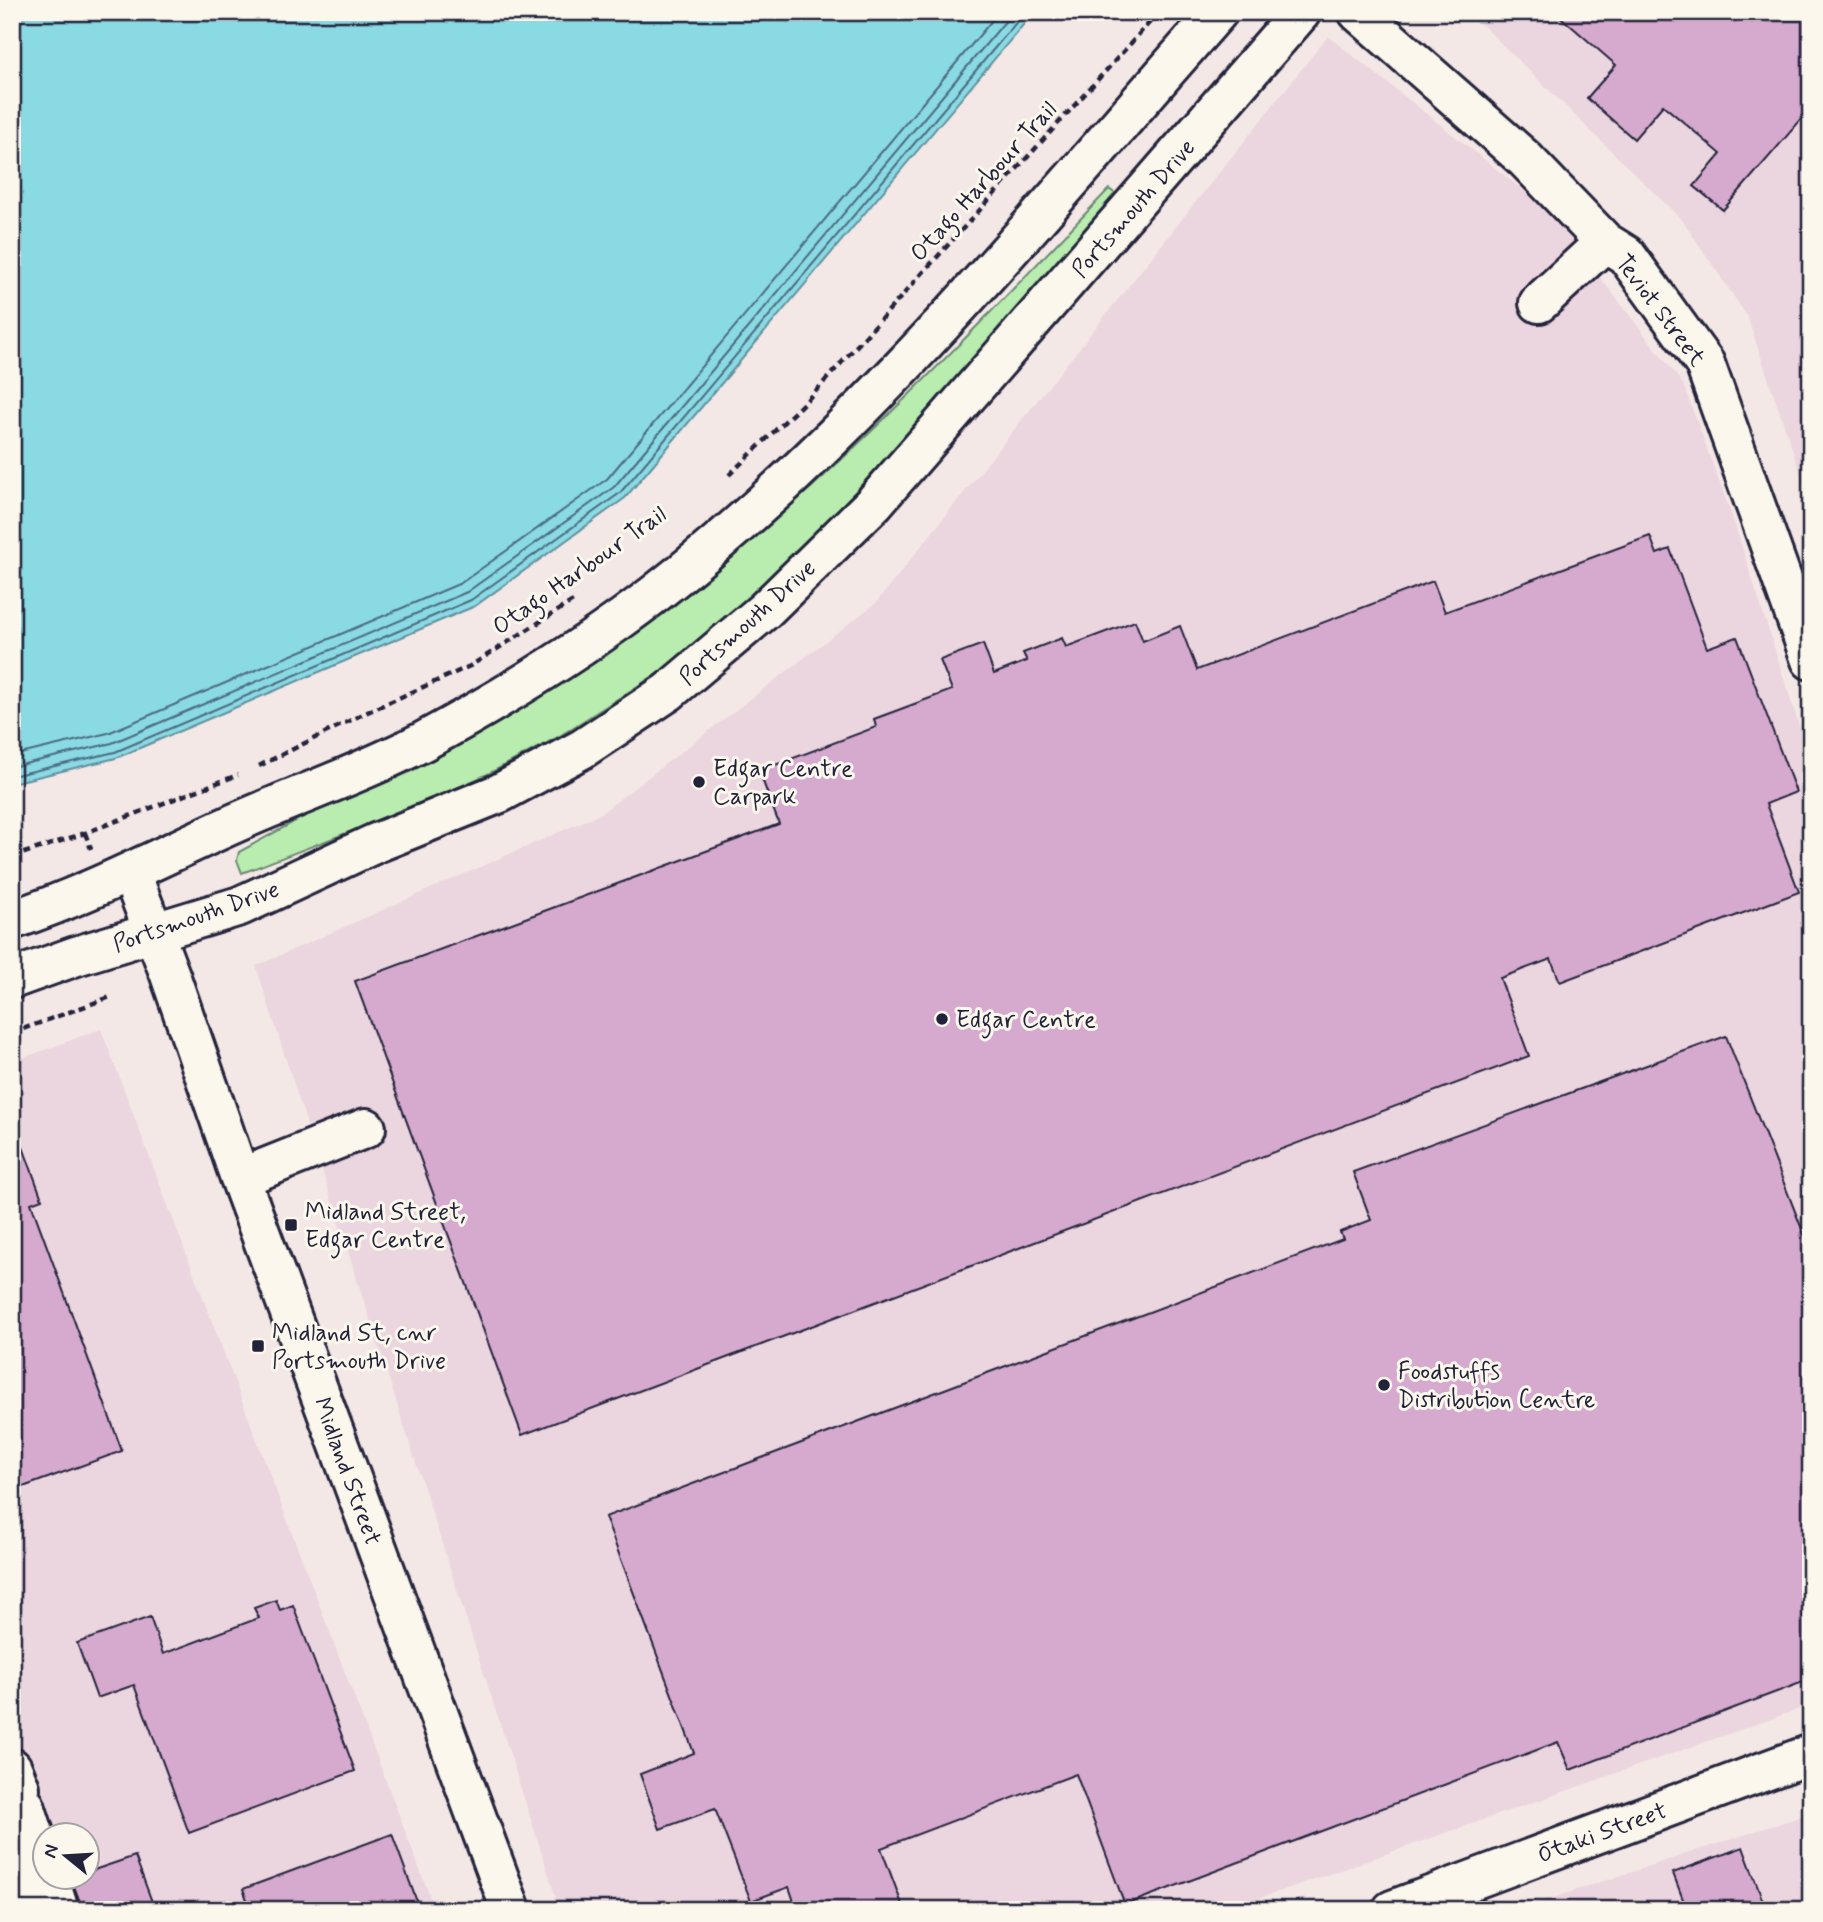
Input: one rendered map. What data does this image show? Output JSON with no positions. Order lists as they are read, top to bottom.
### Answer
{
  "streets": {
    "main road": [
      "Portsmouth Drive",
      "Teviot Street",
      "Midland Street",
      "Ōtaki Street"
    ],
    "path": ["Otago Harbour Trail"]
  },
  "crossings": [
    ["Portsmouth Drive", "Midland Street"]
  ],
  "places": {
    "other": ["Edgar Centre Carpark", "Edgar Centre", "Foodstuffs Distribution Centre"],
    "transit": ["Midland Street, Edgar Centre", "Midland St, cnr Portsmouth Drive"]
  },
  "north": "left"
}
